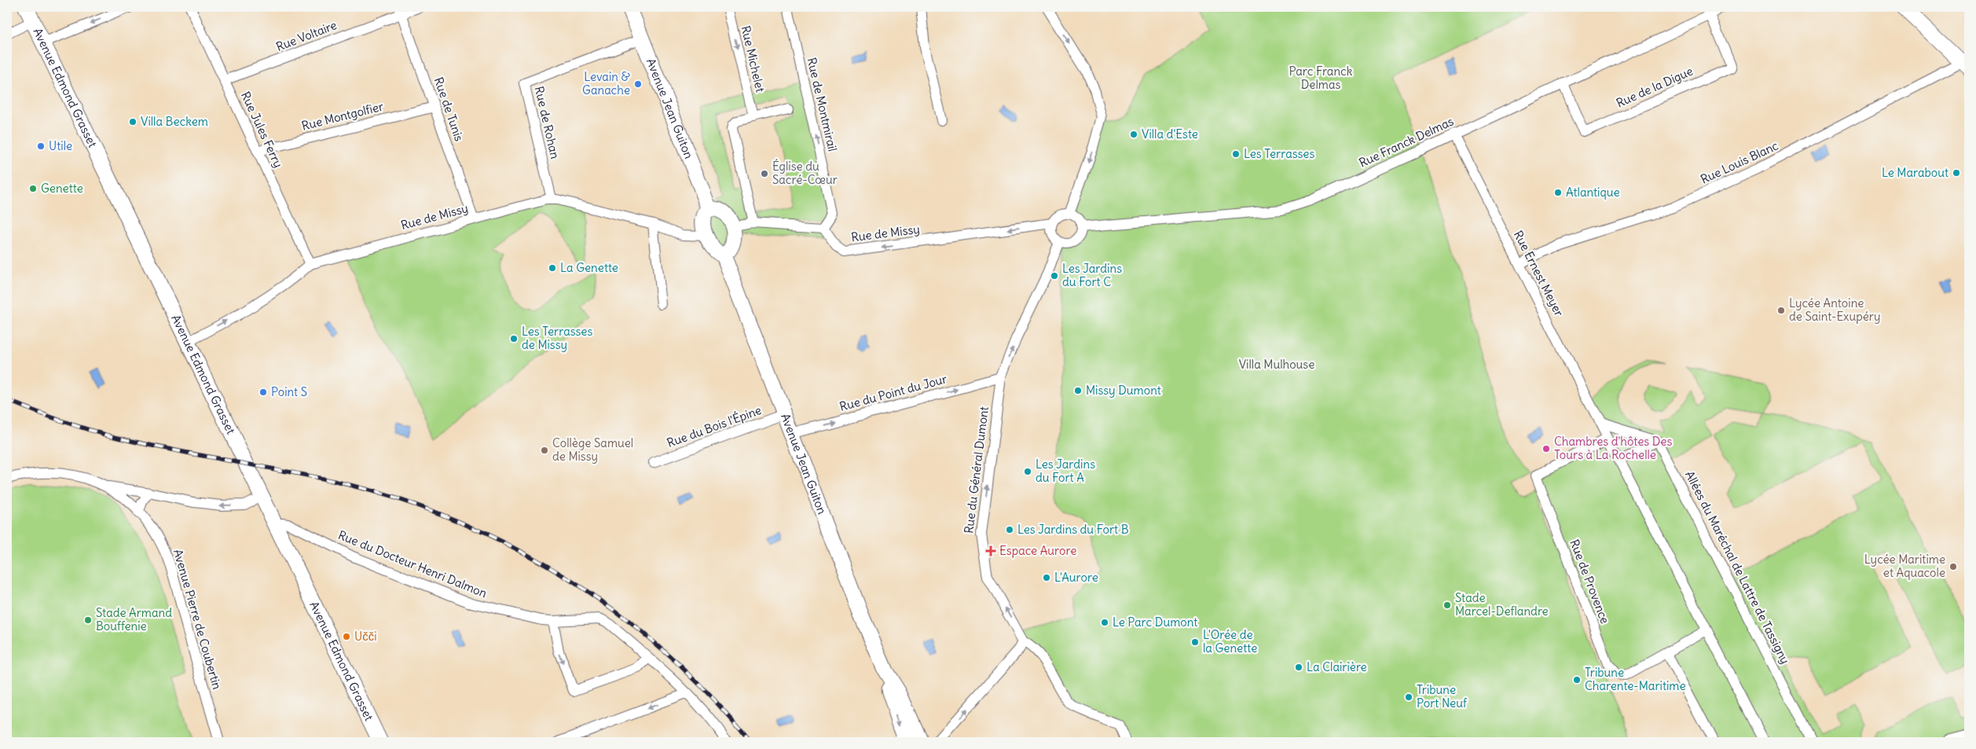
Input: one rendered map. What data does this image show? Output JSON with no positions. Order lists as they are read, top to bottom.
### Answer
{
  "streets": {
    "main road": ["Avenue Edmond Grasset", "Avenue Jean Guiton"],
    "street": [
      "Rue Voltaire",
      "Rue Michelet",
      "Rue de la Digue",
      "Rue de Montmirail",
      "Rue de Tunis",
      "Rue Montgolfier",
      "Rue de Rohan",
      "Rue Jules Ferry",
      "Rue Franck Delmas",
      "Rue Louis Blanc",
      "Rue de Missy",
      "Rue Ernest Meyer",
      "Rue du Point du Jour",
      "Rue du Bois l'Épine",
      "Rue du Général Dumont",
      "Rue du Docteur Henri Dalmon",
      "Allées du Maréchal de Lattre de Tassigny",
      "Rue de Provence",
      "Avenue Pierre de Coubertin"
    ]
  },
  "crossings": [
    ["Rue Voltaire", "Rue de Tunis"],
    ["Rue Voltaire", "Rue Jules Ferry"],
    ["Rue de la Digue", "Rue Franck Delmas"],
    ["Avenue Edmond Grasset", "Rue de Missy"],
    ["Avenue Edmond Grasset", "Rue du Docteur Henri Dalmon"],
    ["Rue de Montmirail", "Rue de Missy"],
    ["Avenue Jean Guiton", "Rue de Rohan"],
    ["Avenue Jean Guiton", "Rue du Point du Jour"],
    ["Avenue Jean Guiton", "Rue du Bois l'Épine"],
    ["Rue de Tunis", "Rue Montgolfier"],
    ["Rue de Tunis", "Rue de Missy"],
    ["Rue Montgolfier", "Rue Jules Ferry"],
    ["Rue de Rohan", "Rue de Missy"],
    ["Rue Jules Ferry", "Rue de Missy"],
    ["Rue Franck Delmas", "Rue de Missy"],
    ["Rue Franck Delmas", "Rue Ernest Meyer"],
    ["Rue Franck Delmas", "Rue du Général Dumont"],
    ["Rue Louis Blanc", "Rue Ernest Meyer"],
    ["Rue de Missy", "Rue du Général Dumont"],
    ["Rue du Point du Jour", "Rue du Général Dumont"]
  ],
  "one_way": [
    "Rue Michelet",
    "Rue de Montmirail",
    "Rue du Point du Jour",
    "Rue du Général Dumont"
  ],
  "parks": ["Parc Franck Delmas", "Villa Mulhouse"],
  "places": {
    "other": [
      "Levain & Ganache",
      "Villa Beckem",
      "Villa d'Este",
      "Utile",
      "Les Terrasses",
      "Le Marabout",
      "Église du Sacré-Cœur",
      "Genette",
      "Atlantique",
      "La Genette",
      "Les Jardins du Fort C",
      "Lycée Antoine de Saint-Exupéry",
      "Les Terrasses de Missy",
      "Missy Dumont",
      "Point S",
      "Chambres d'hôtes Des Tours à La Rochelle",
      "Collège Samuel de Missy",
      "Les Jardins du Fort A",
      "Les Jardins du Fort B",
      "Lycée Maritime et Aquacole",
      "L'Aurore",
      "Stade Marcel-Deflandre",
      "Stade Armand Bouffenie",
      "Le Parc Dumont",
      "Učči",
      "L'Orée de la Genette",
      "La Clairière",
      "Tribune Charente-Maritime",
      "Tribune Port Neuf"
    ],
    "health": ["Espace Aurore"]
  }
}
